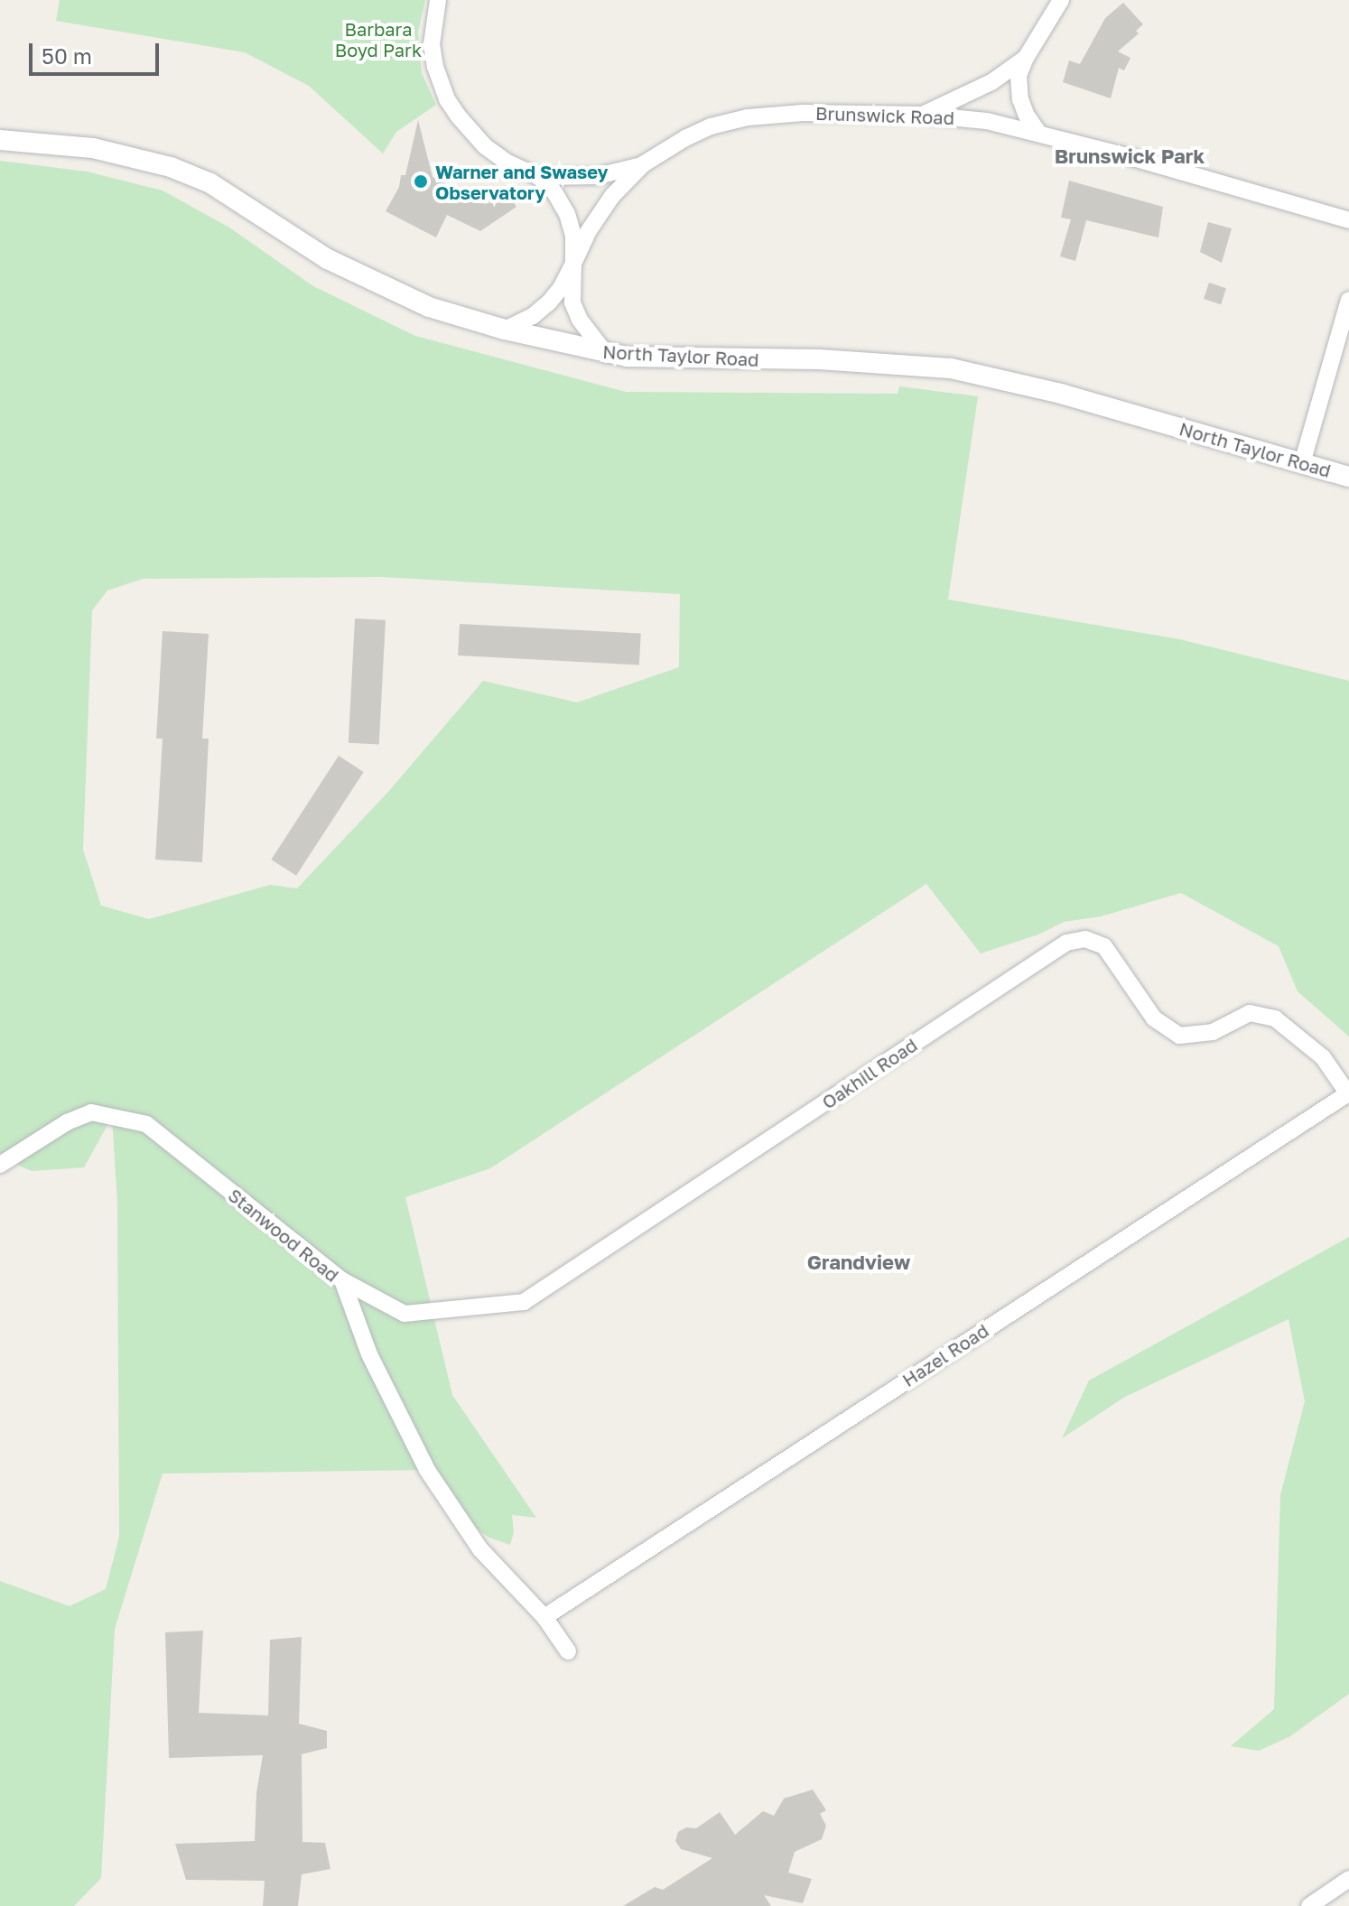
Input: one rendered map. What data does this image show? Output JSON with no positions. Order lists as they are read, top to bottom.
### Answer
{
  "streets": {
    "street": [
      "Brunswick Road",
      "North Taylor Road",
      "Oakhill Road",
      "Stanwood Road",
      "Hazel Road"
    ]
  },
  "crossings": [
    ["Brunswick Road", "North Taylor Road"],
    ["Oakhill Road", "Stanwood Road"],
    ["Oakhill Road", "Hazel Road"],
    ["Stanwood Road", "Hazel Road"]
  ],
  "districts": ["Brunswick Park", "Grandview"],
  "parks": ["Barbara Boyd Park"],
  "places": ["Warner and Swasey Observatory"],
  "scale_bar": "50 m"
}
